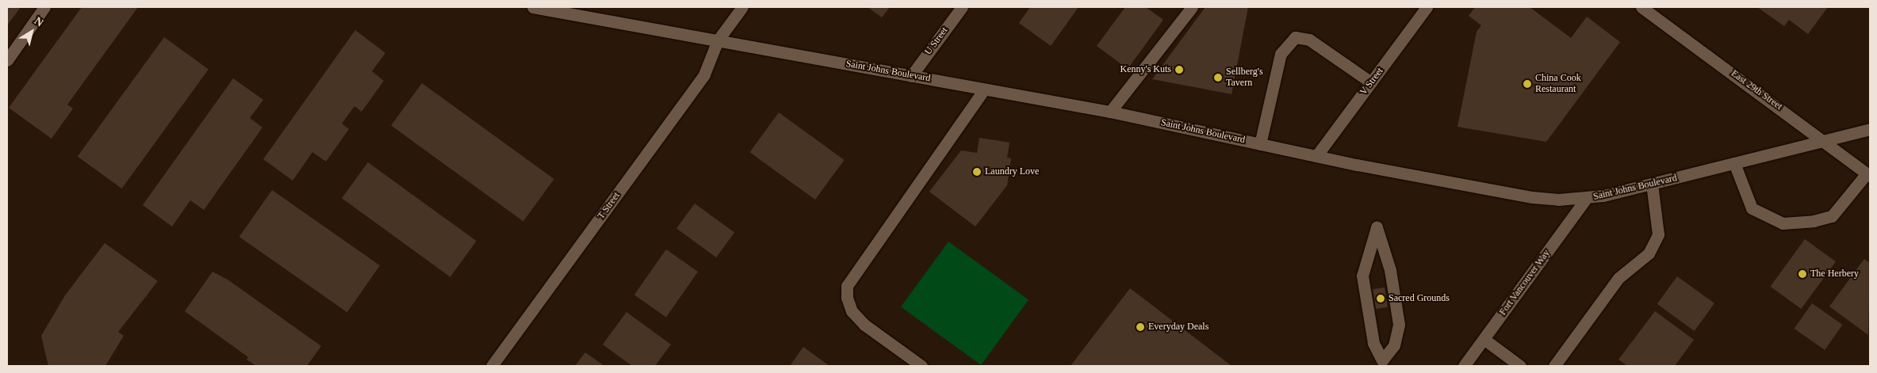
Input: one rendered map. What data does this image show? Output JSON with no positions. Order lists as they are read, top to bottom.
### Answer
{
  "streets": {
    "street": [
      "U Street",
      "Saint Johns Boulevard",
      "V Street",
      "East 29th Street",
      "T Street",
      "Fort Vancouver Way"
    ]
  },
  "crossings": [
    ["U Street", "Saint Johns Boulevard"],
    ["Saint Johns Boulevard", "V Street"],
    ["Saint Johns Boulevard", "East 29th Street"],
    ["Saint Johns Boulevard", "T Street"],
    ["Saint Johns Boulevard", "Fort Vancouver Way"]
  ],
  "places": [
    "Kenny's Kuts",
    "Sellberg's Tavern",
    "China Cook Restaurant",
    "Laundry Love",
    "The Herbery",
    "Sacred Grounds",
    "Everyday Deals"
  ],
  "north": "top right"
}
